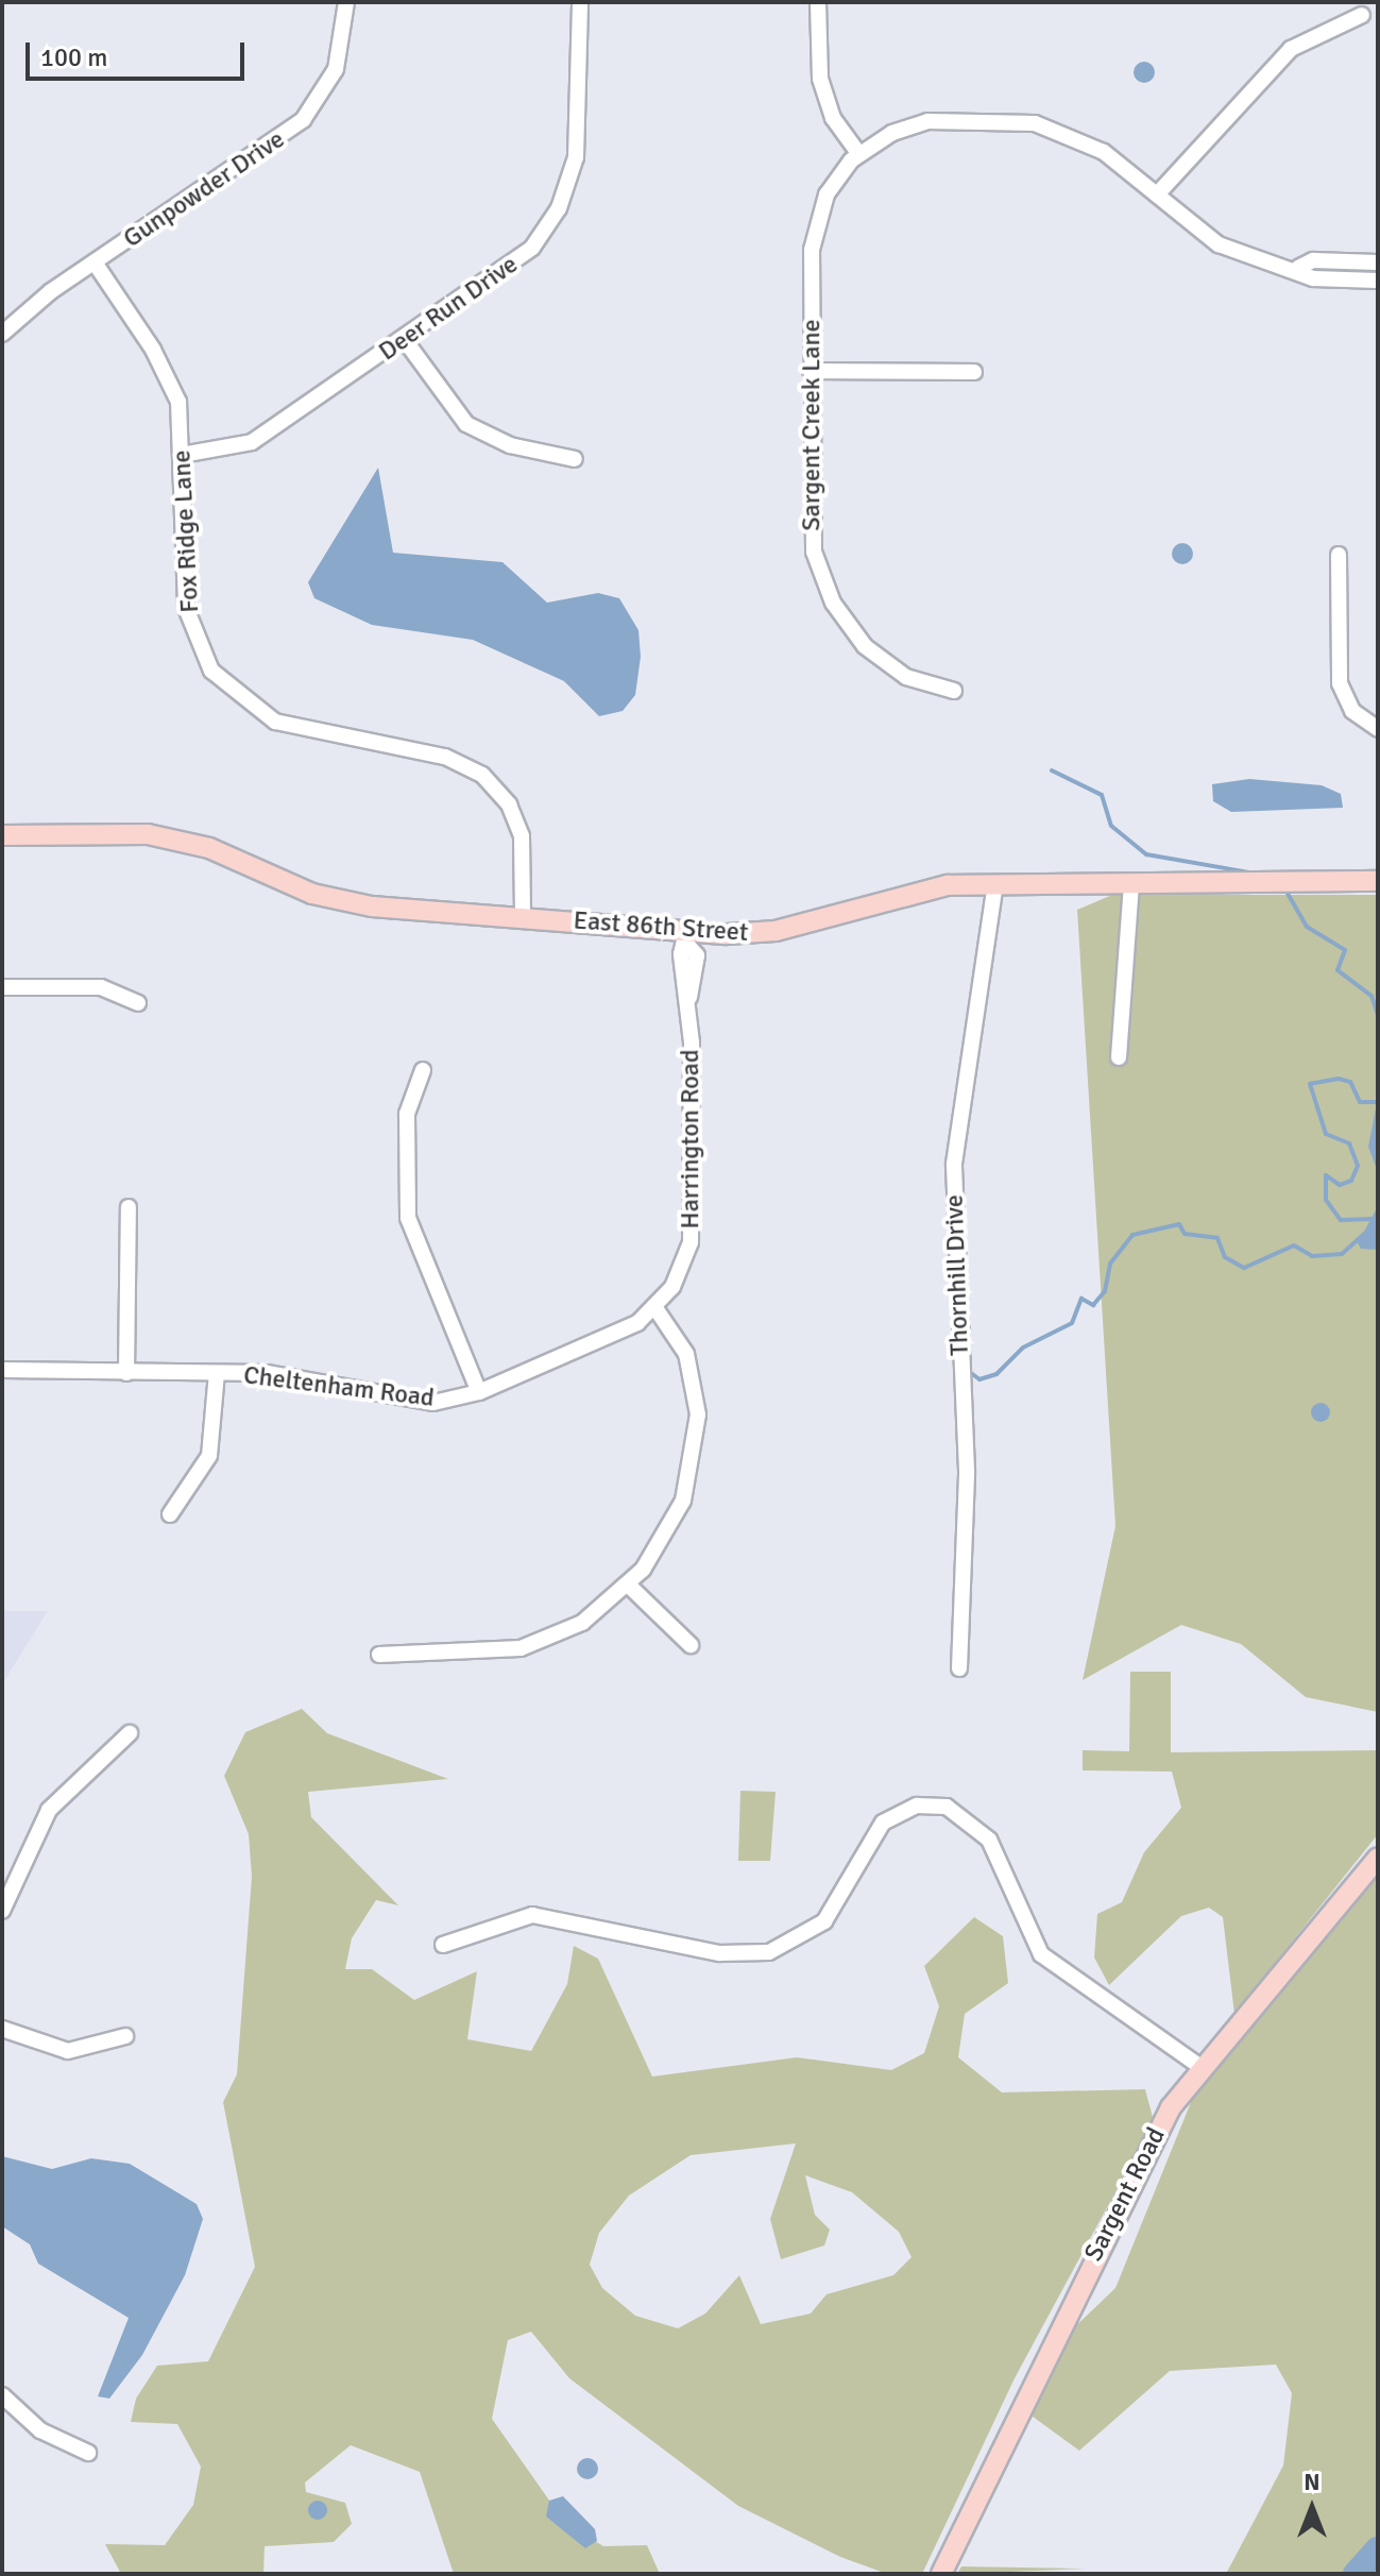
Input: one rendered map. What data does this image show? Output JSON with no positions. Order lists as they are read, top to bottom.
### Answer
{
  "streets": {
    "street": [
      "Gunpowder Drive",
      "Deer Run Drive",
      "Sargent Creek Lane",
      "Fox Ridge Lane",
      "East 86th Street",
      "Harrington Road",
      "Thornhill Drive",
      "Cheltenham Road",
      "Sargent Road"
    ]
  },
  "crossings": [
    ["Gunpowder Drive", "Fox Ridge Lane"],
    ["Deer Run Drive", "Fox Ridge Lane"],
    ["Fox Ridge Lane", "East 86th Street"],
    ["East 86th Street", "Harrington Road"],
    ["East 86th Street", "Thornhill Drive"],
    ["Harrington Road", "Cheltenham Road"]
  ],
  "scale_bar": "100 m",
  "north": "top"
}
